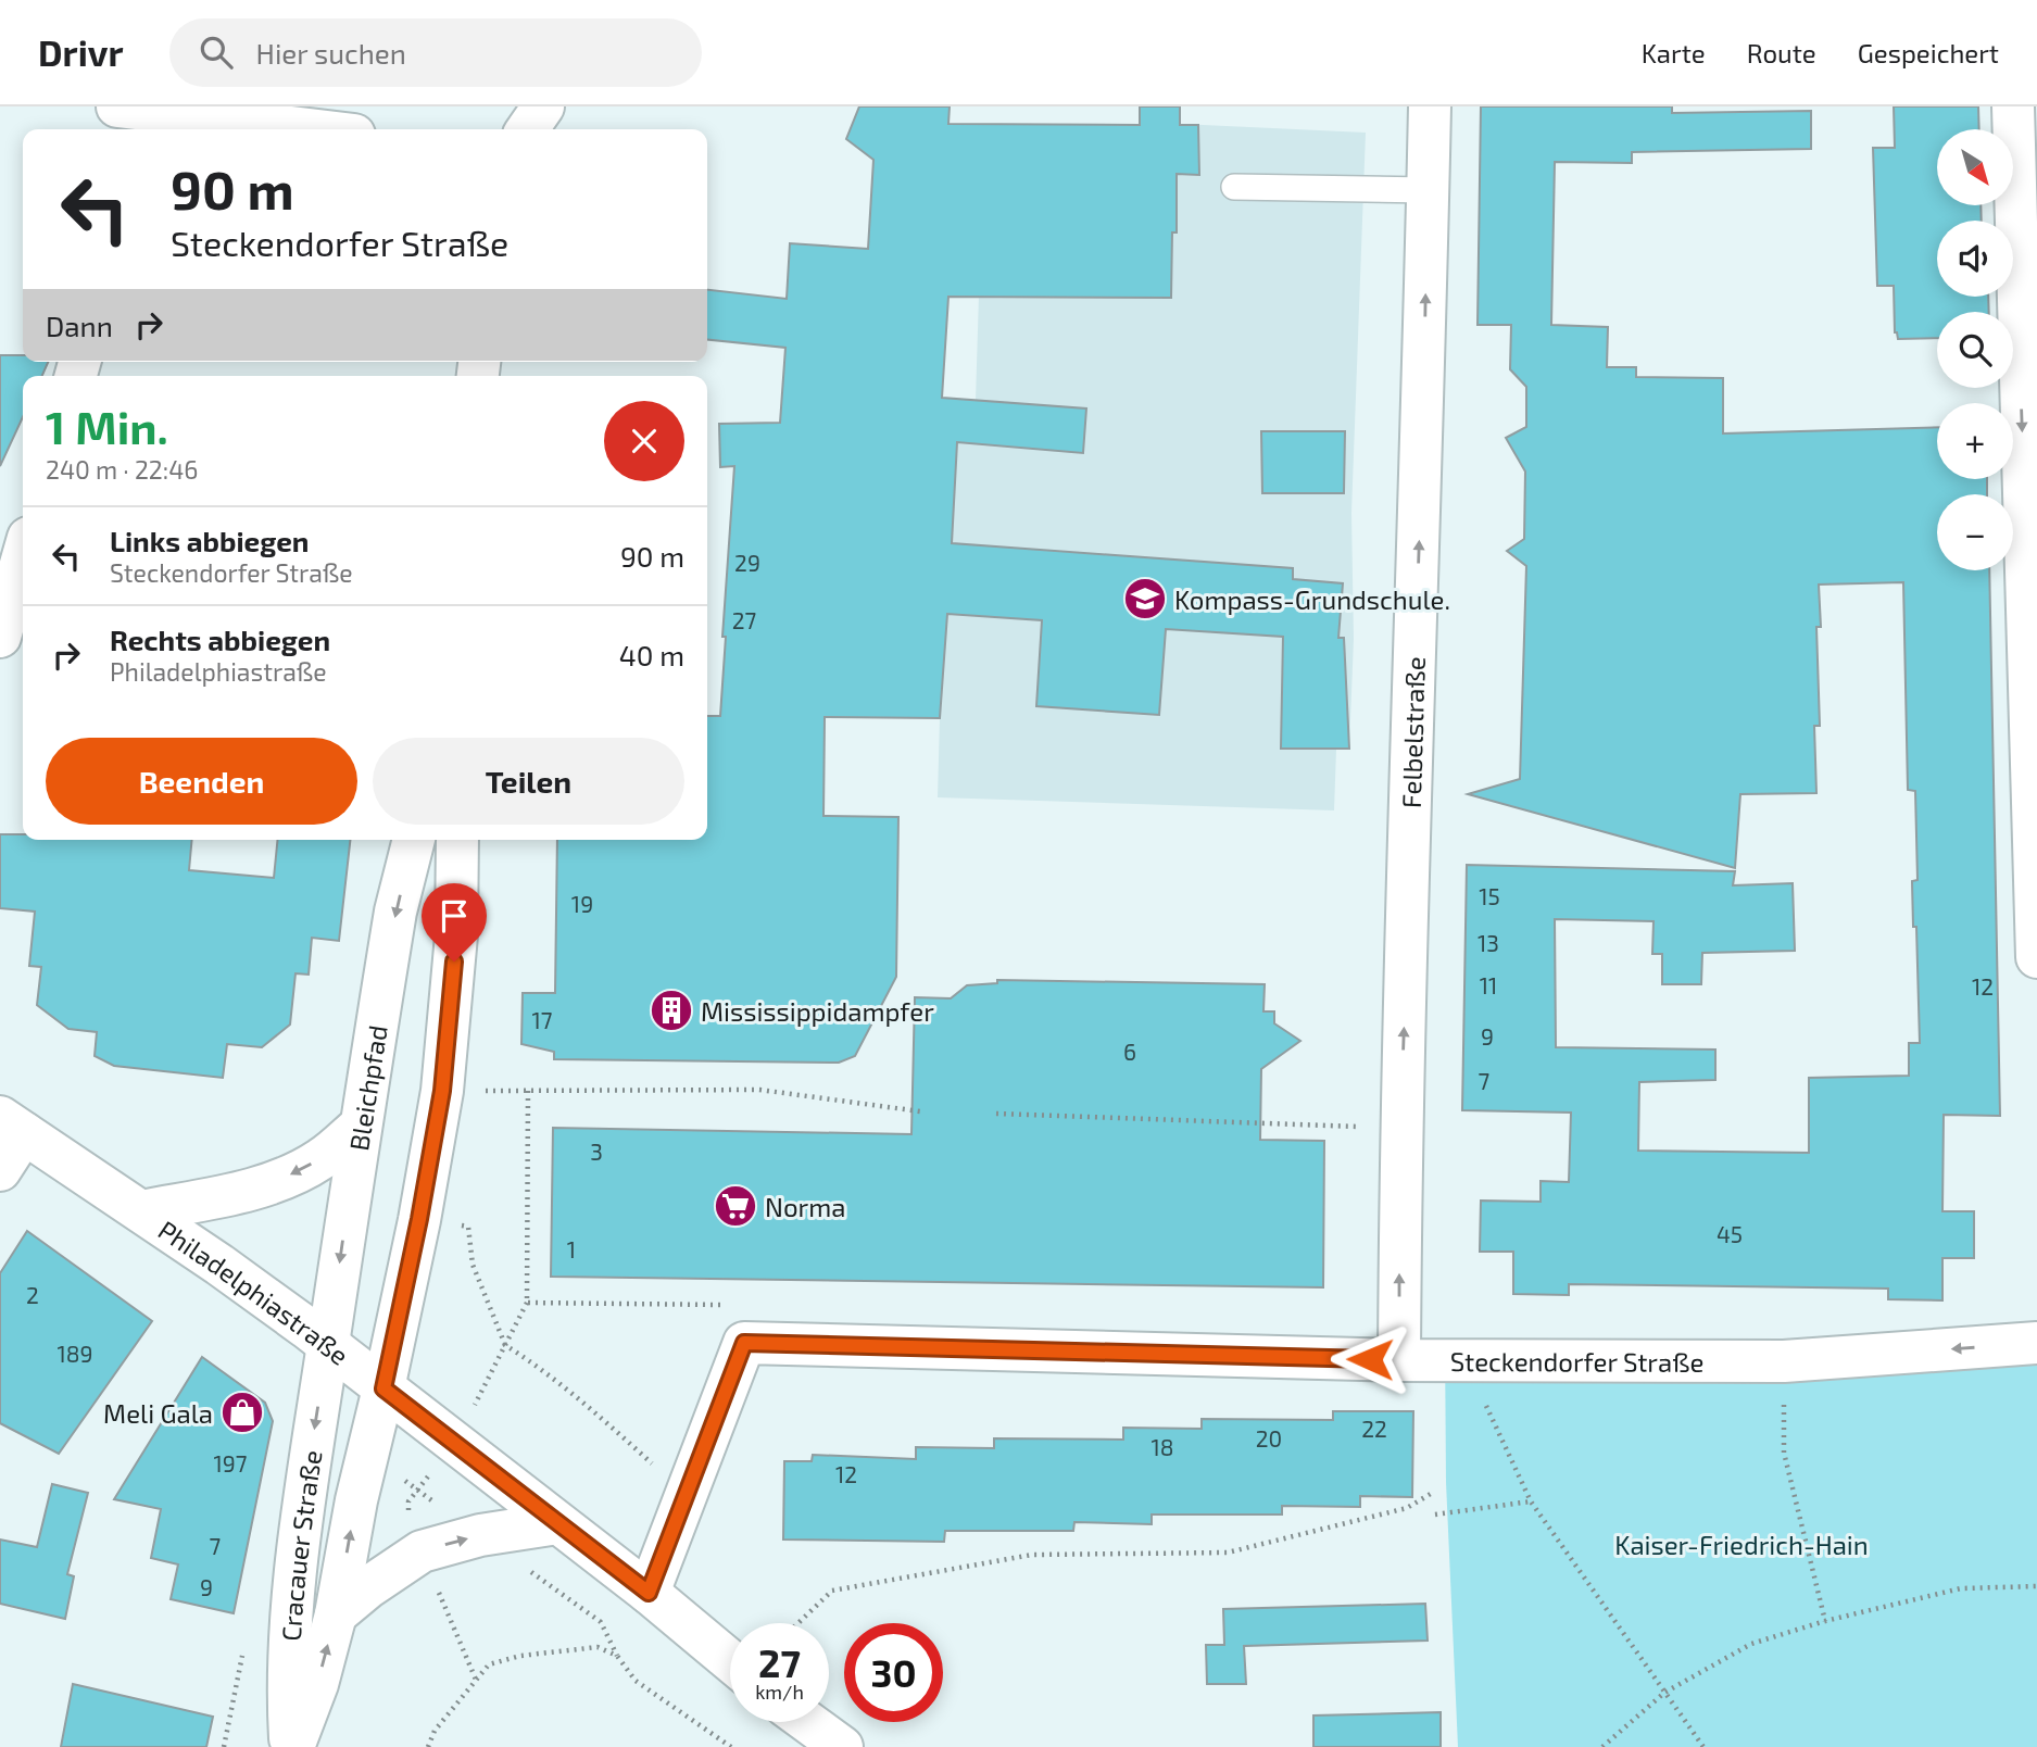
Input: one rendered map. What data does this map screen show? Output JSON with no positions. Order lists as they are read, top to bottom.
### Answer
{
  "streets": {
    "street": [
      "Felbelstraße",
      "Bleichpfad",
      "Philadelphiastraße",
      "Steckendorfer Straße",
      "Cracauer Straße"
    ]
  },
  "crossings": [
    ["Felbelstraße", "Steckendorfer Straße"],
    ["Bleichpfad", "Philadelphiastraße"],
    ["Bleichpfad", "Cracauer Straße"],
    ["Philadelphiastraße", "Cracauer Straße"]
  ],
  "one_way": ["Felbelstraße"],
  "parks": ["Kaiser-Friedrich-Hain"],
  "places": {
    "school or university": ["Kompass-Grundschule."],
    "building": ["Mississippidampfer"],
    "supermarket": ["Norma"],
    "shop": ["Meli Gala"]
  },
  "house_numbers": [
    "29",
    "27",
    "15",
    "19",
    "13",
    "11",
    "12",
    "17",
    "9",
    "6",
    "7",
    "3",
    "45",
    "1",
    "2",
    "189",
    "22",
    "20",
    "18",
    "197",
    "12",
    "7",
    "9"
  ],
  "north": "bottom right",
  "page": {
    "header": "Drivr",
    "search": "Hier suchen",
    "nav": ["Karte", "Route", "Gespeichert"],
    "map_buttons": ["+", "−"],
    "turn": ["90 m", "Steckendorfer Straße"],
    "then": "Dann",
    "heading": ["1 Min.", "240 m · 22:46"],
    "list": [
      {
        "name": "Links abbiegen",
        "note": "Steckendorfer Straße",
        "value": "90 m"
      },
      {
        "name": "Rechts abbiegen",
        "note": "Philadelphiastraße",
        "value": "40 m"
      }
    ],
    "buttons": ["Beenden", "Teilen"],
    "speed": "27 km/h",
    "limit": "30"
  }
}
